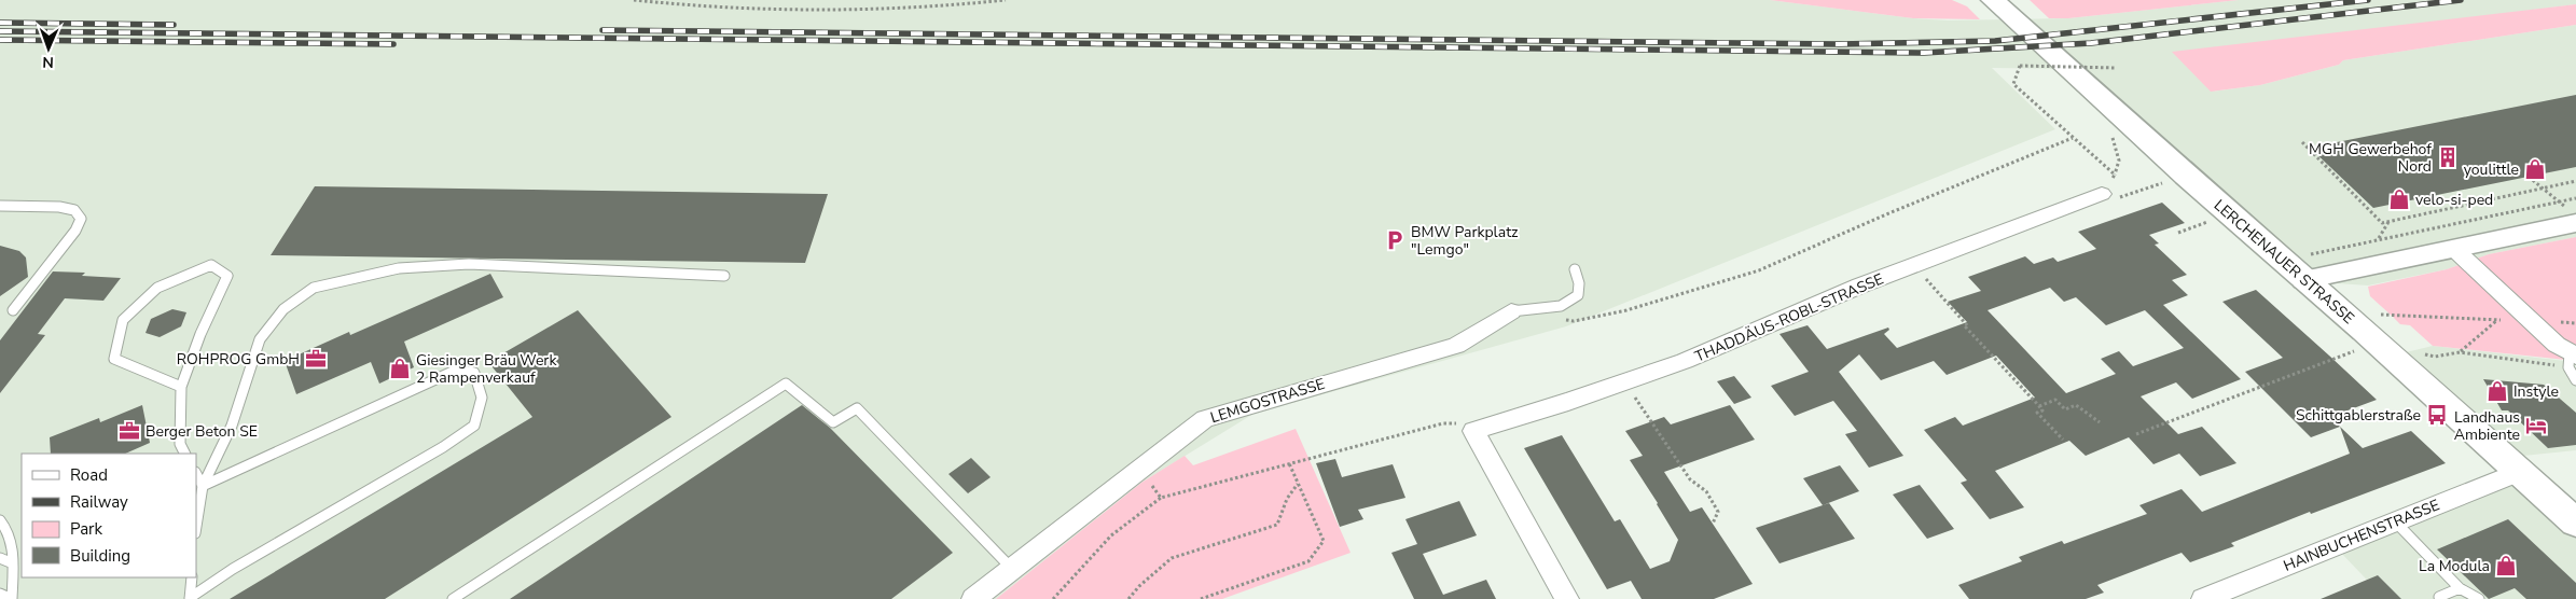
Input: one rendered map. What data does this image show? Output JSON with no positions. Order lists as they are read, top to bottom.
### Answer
{
  "streets": {
    "main road": ["LERCHENAUER STRASSE"],
    "street": ["THADDÄUS-ROBL-STRASSE", "LEMGOSTRASSE", "HAINBUCHENSTRASSE"]
  },
  "crossings": [
    ["LERCHENAUER STRASSE", "HAINBUCHENSTRASSE"]
  ],
  "places": {
    "building": ["MGH Gewerbehof Nord"],
    "shop": [
      "youlittle",
      "velo-si-ped",
      "Giesinger Bräu Werk 2 Rampenverkauf",
      "Instyle",
      "La Modula"
    ],
    "parking": ["BMW Parkplatz \"Lemgo\""],
    "office": ["ROHPROG GmbH", "Berger Beton SE"],
    "bus stop": ["Schittgablerstraße"],
    "hotel": ["Landhaus Ambiente"]
  },
  "legend": [
    "Road",
    "Railway",
    "Park",
    "Building"
  ],
  "north": "bottom"
}
